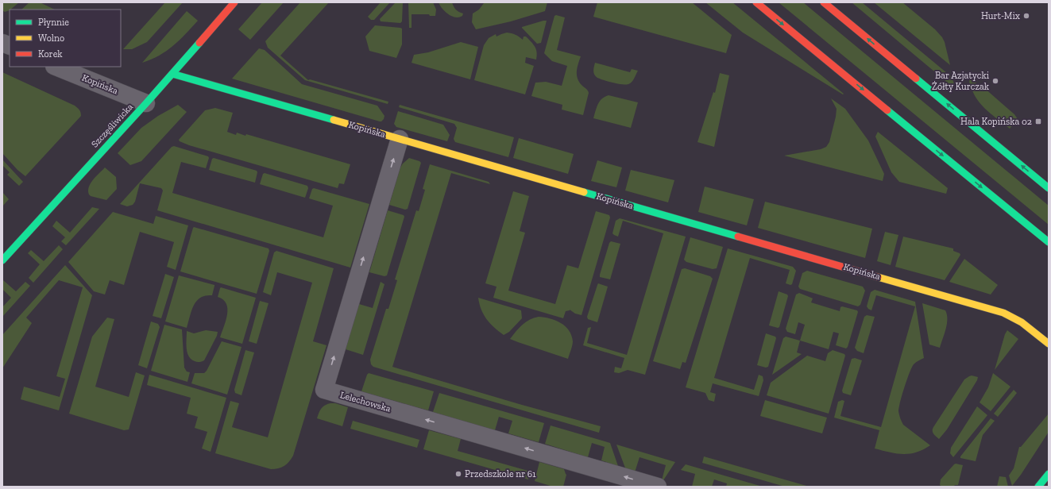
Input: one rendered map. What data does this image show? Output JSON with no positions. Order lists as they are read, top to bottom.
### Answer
{
  "streets": {
    "street": ["Kopińska", "Szczęśliwicka", "Lelechowska"]
  },
  "crossings": [
    ["Kopińska", "Szczęśliwicka"],
    ["Kopińska", "Lelechowska"]
  ],
  "places": {
    "other": ["Hurt-Mix", "Bar Azjatycki Żółty Kurczak", "Przedszkole nr 61"],
    "transit": ["Hala Kopińska 02"]
  },
  "legend": ["Płynnie", "Wolno", "Korek"]
}
